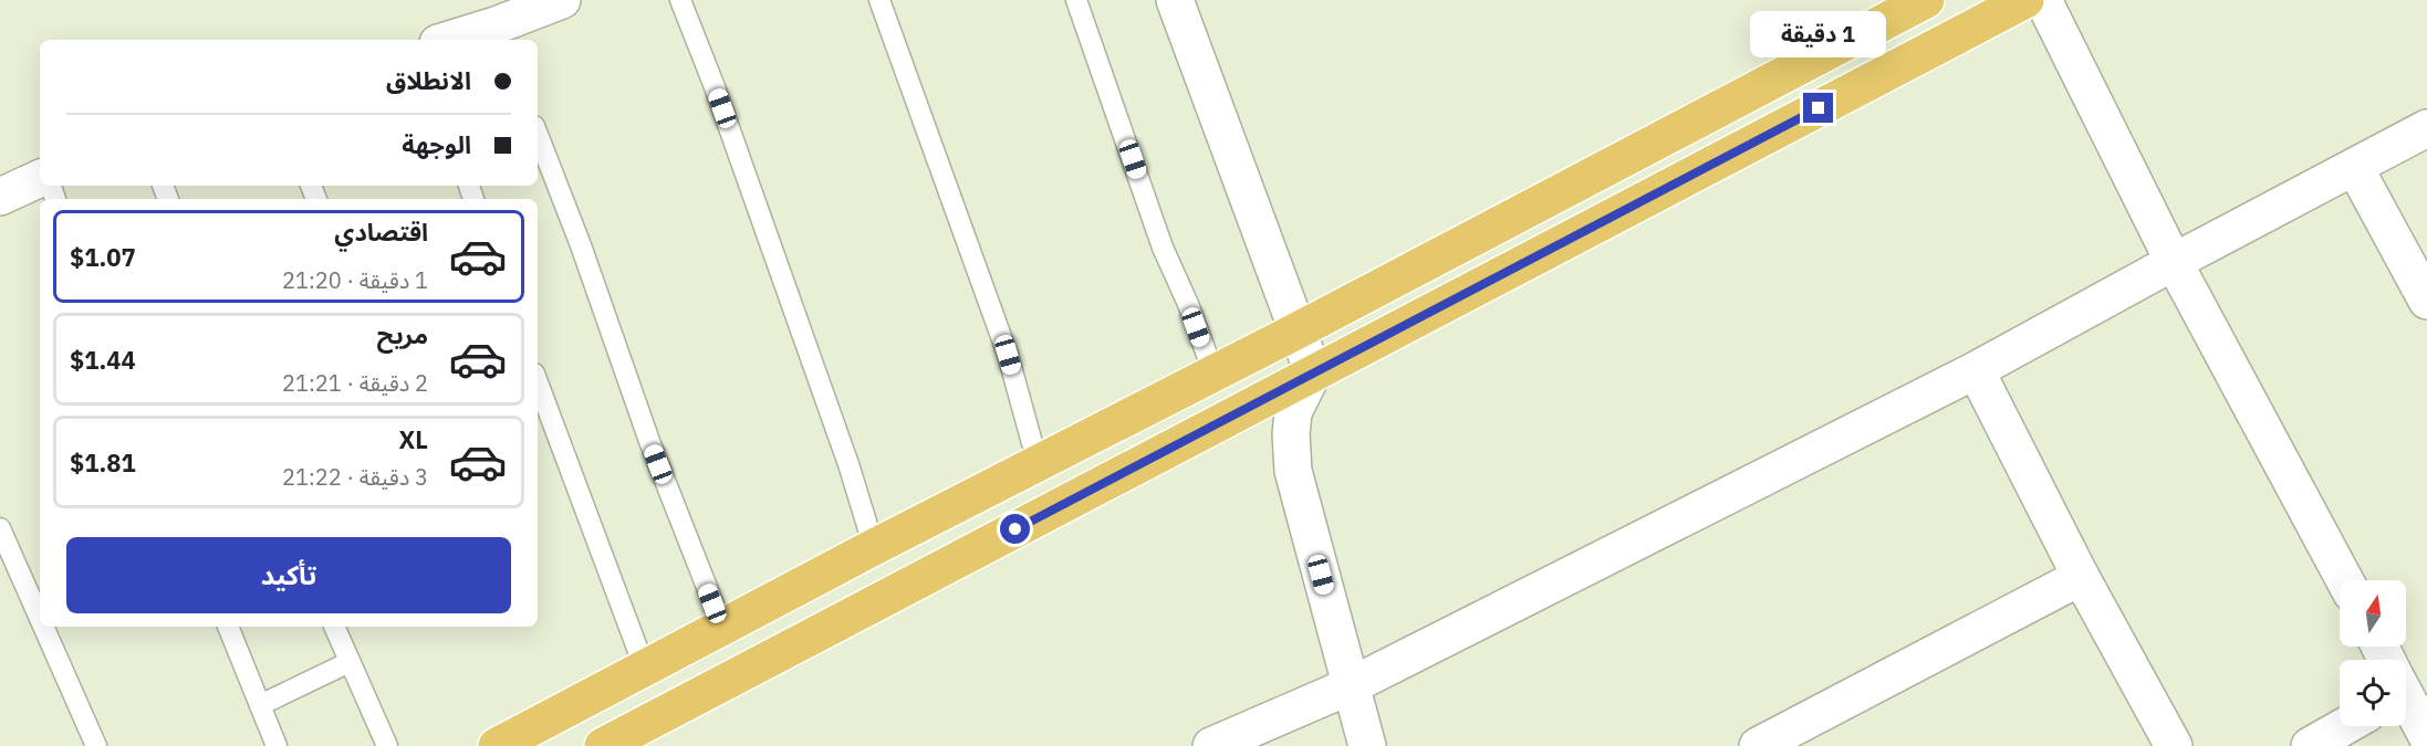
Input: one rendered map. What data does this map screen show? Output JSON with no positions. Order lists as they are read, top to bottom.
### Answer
{
  "north": "top",
  "page": {
    "bubble": "1 دقيقة",
    "banner": ["الانطلاق", "الوجهة"],
    "list": [
      {
        "name": "اقتصادي",
        "note": "1 دقيقة · 21:20",
        "value": "$1.07"
      },
      {
        "name": "مريح",
        "note": "2 دقيقة · 21:21",
        "value": "$1.44"
      },
      {
        "name": "XL",
        "note": "3 دقيقة · 21:22",
        "value": "$1.81"
      }
    ],
    "buttons": "تأكيد"
  }
}
